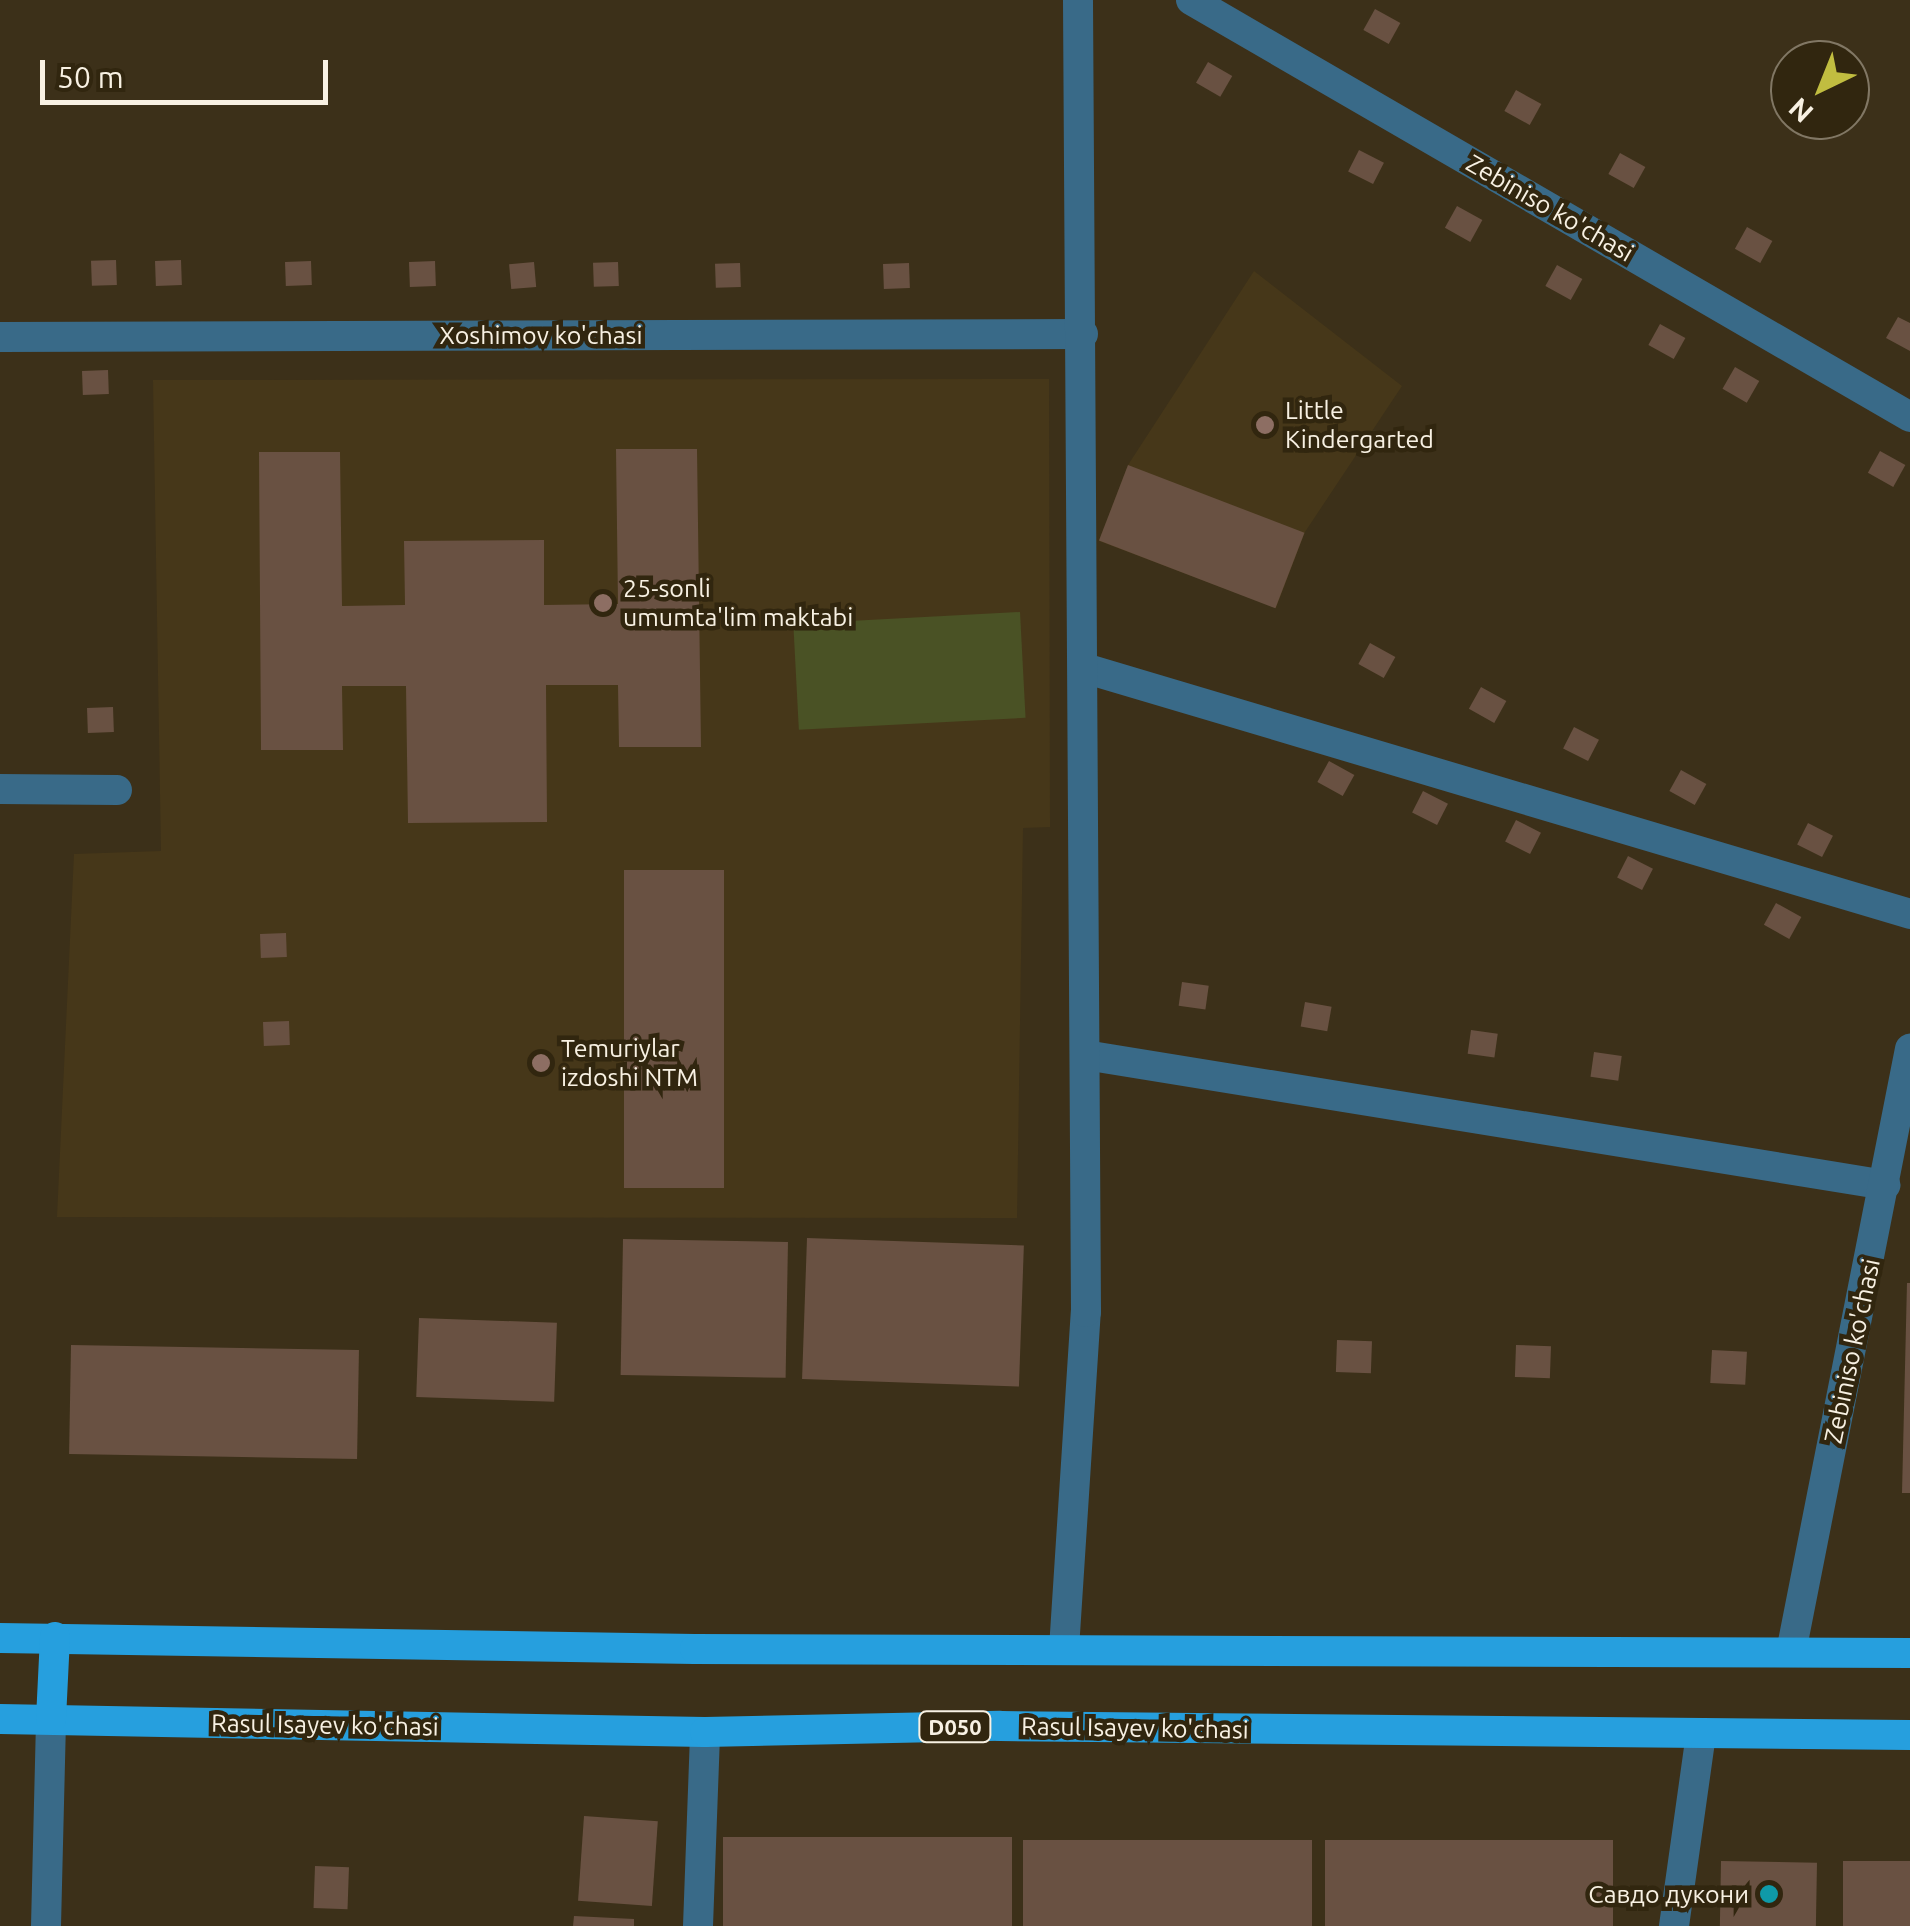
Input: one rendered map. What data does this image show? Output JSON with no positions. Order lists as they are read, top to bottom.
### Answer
{
  "streets": {
    "main road": ["Rasul Isayev ko'chasi", "D050"],
    "street": ["Zebiniso ko'chasi", "Xoshimov ko'chasi"]
  },
  "places": [
    "Little Kindergarted",
    "25-sonli umumta'lim maktabi",
    "Temuriylar izdoshi NTM",
    "Савдо дукони"
  ],
  "scale_bar": "50 m",
  "north": "bottom left"
}
